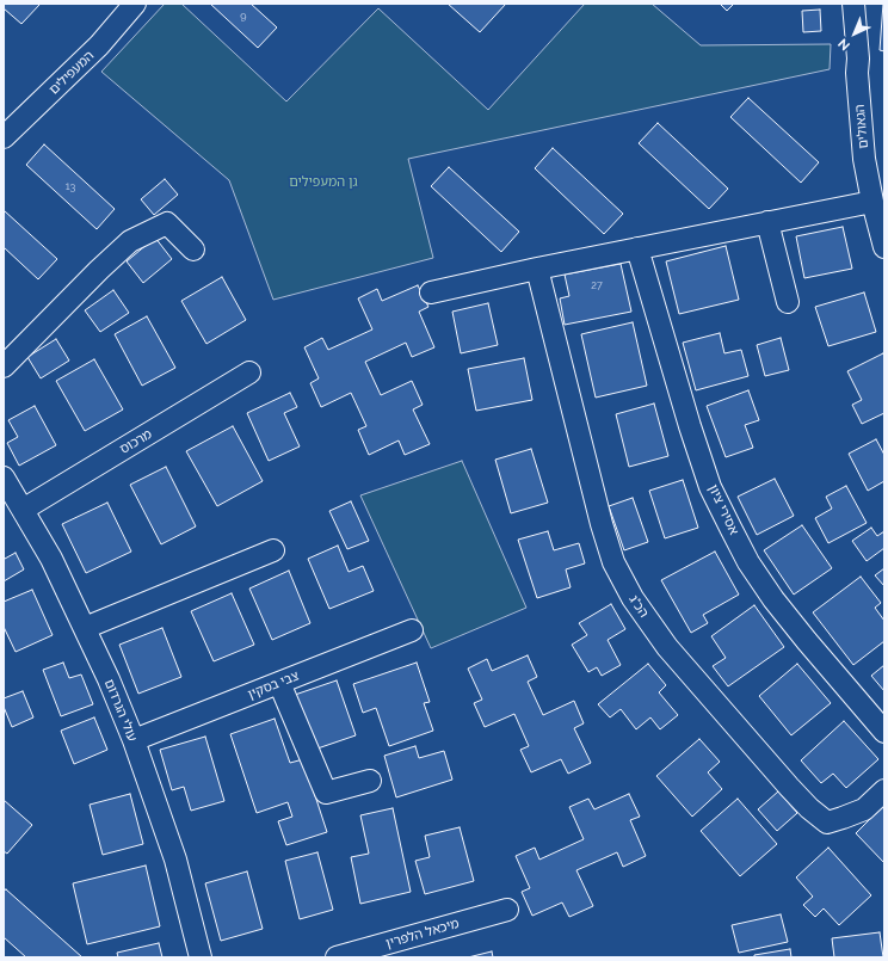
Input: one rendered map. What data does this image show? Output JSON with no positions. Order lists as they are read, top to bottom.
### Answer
{
  "streets": {
    "street": [
      "המעפילים",
      "הגאולים",
      "מרכוס",
      "אסירי ציון",
      "הכ\"ג",
      "צבי בסקין",
      "עולי הגרדום",
      "מיכאל הלפרין"
    ]
  },
  "crossings": [
    ["מרכוס", "עולי הגרדום"],
    ["צבי בסקין", "עולי הגרדום"]
  ],
  "parks": ["גן המעפילים"],
  "house_numbers": ["9", "13", "27"],
  "north": "bottom left"
}
